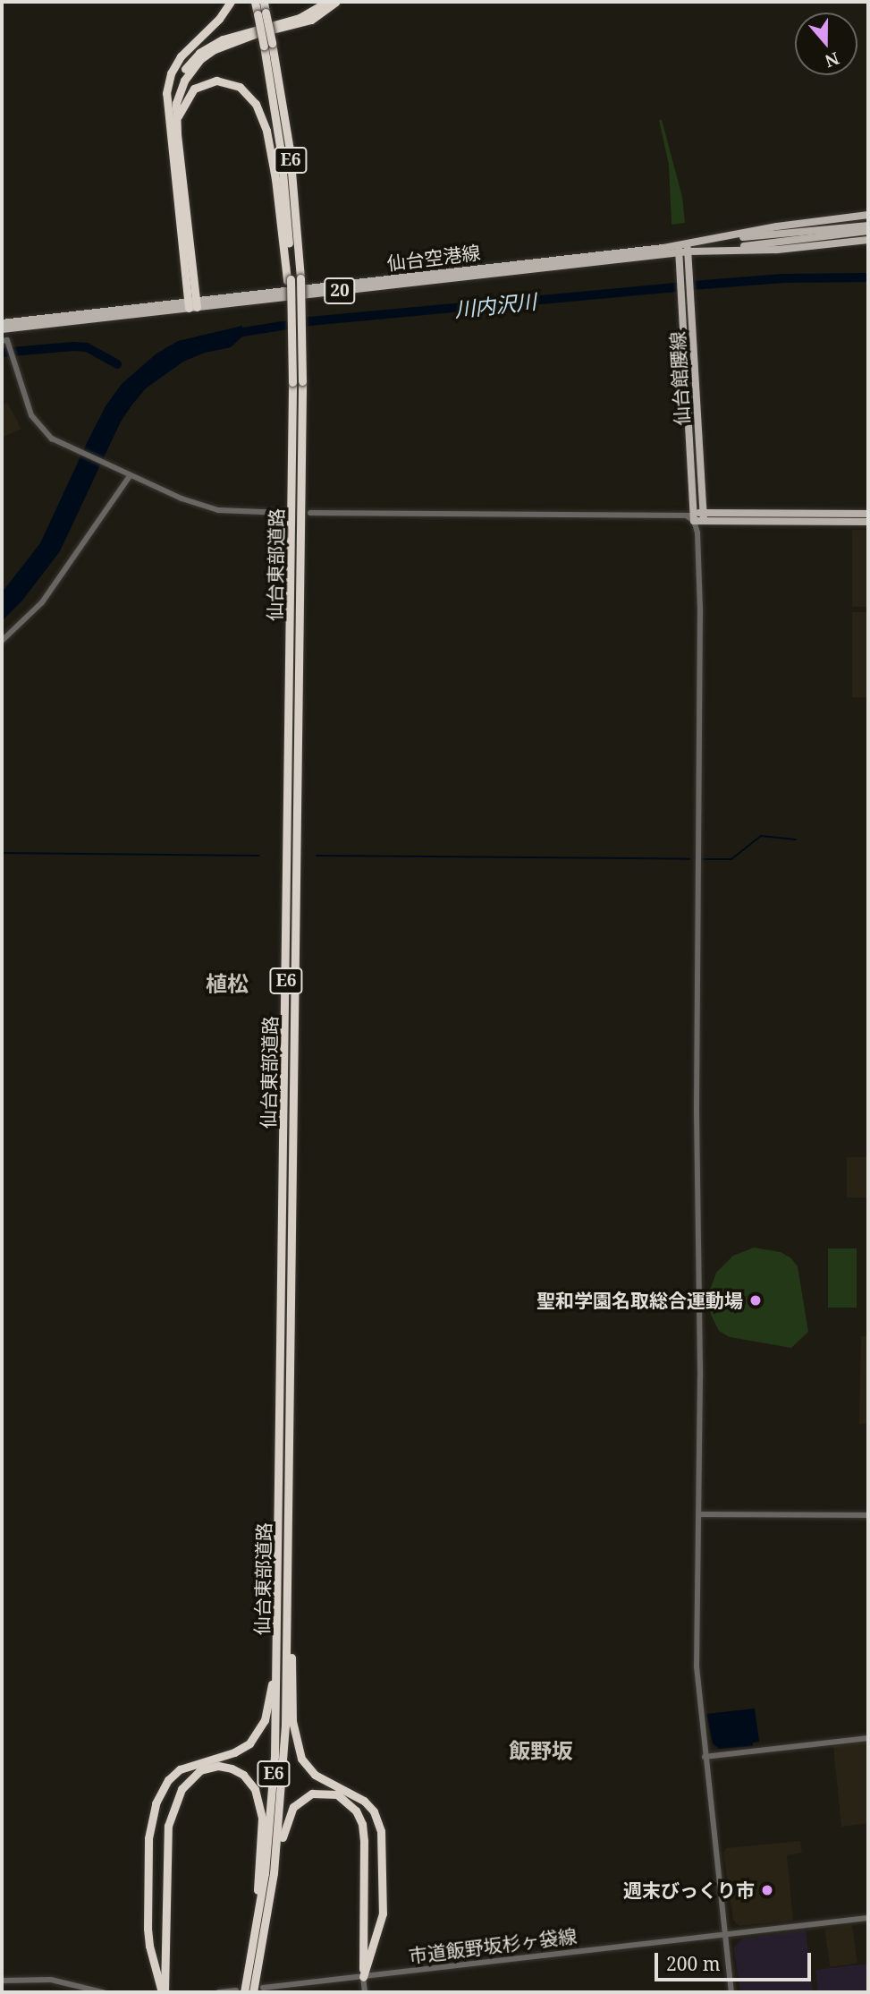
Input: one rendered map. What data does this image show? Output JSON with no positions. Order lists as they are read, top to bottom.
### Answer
{
  "streets": {
    "highway": ["E6", "仙台東部道路"],
    "main road": ["仙台空港線", "20", "仙台館腰線"],
    "street": ["市道飯野坂杉ヶ袋線"]
  },
  "crossings": [
    ["仙台空港線", "仙台館腰線"]
  ],
  "districts": ["植松", "飯野坂"],
  "water": ["川内沢川"],
  "places": ["聖和学園名取総合運動場", "週末びっくり市"],
  "scale_bar": "200 m",
  "north": "bottom"
}
